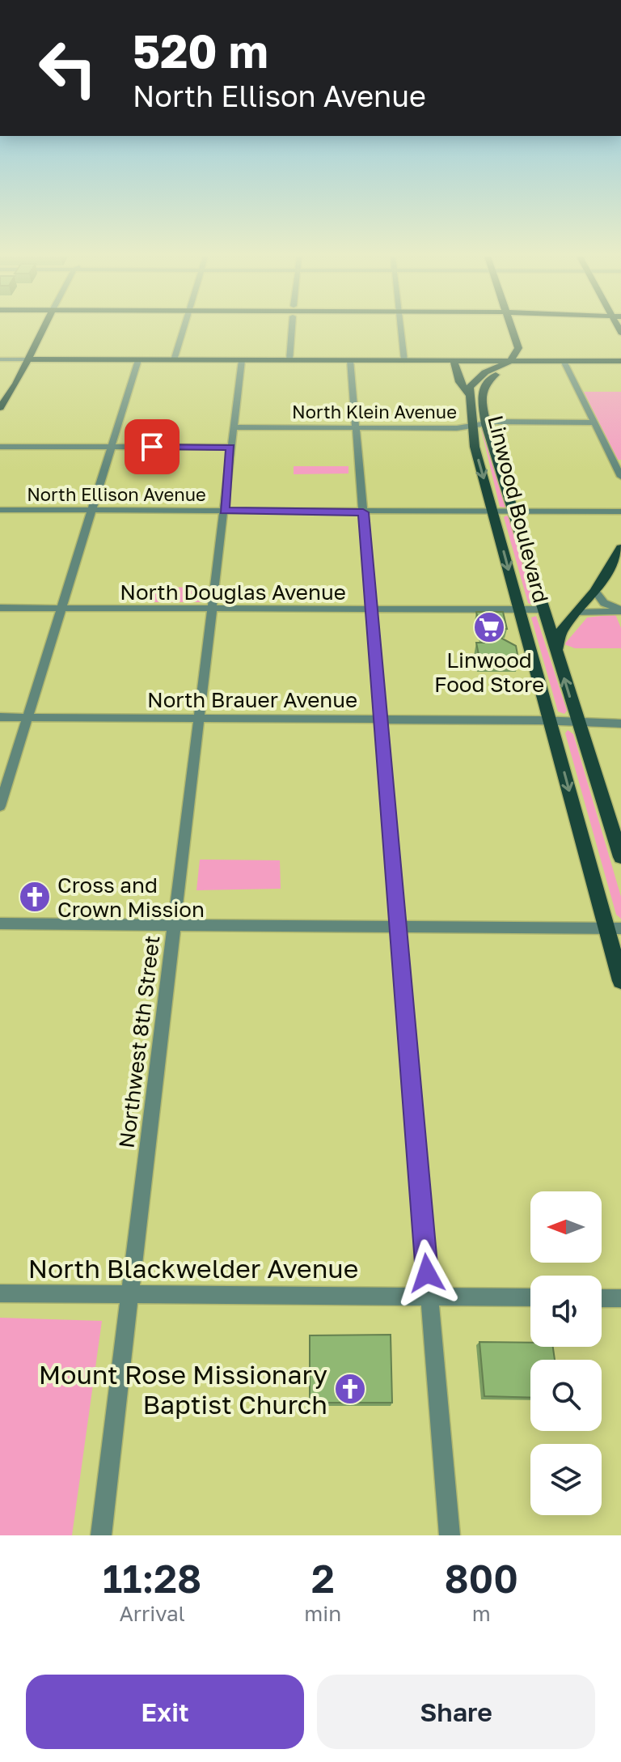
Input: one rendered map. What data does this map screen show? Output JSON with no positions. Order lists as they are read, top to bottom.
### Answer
{
  "streets": {
    "main road": ["Linwood Boulevard"],
    "street": [
      "North Klein Avenue",
      "North Ellison Avenue",
      "North Douglas Avenue",
      "North Brauer Avenue",
      "Northwest 8th Street",
      "North Blackwelder Avenue"
    ]
  },
  "crossings": [
    ["North Klein Avenue", "Linwood Boulevard"],
    ["North Klein Avenue", "Northwest 8th Street"],
    ["North Ellison Avenue", "Linwood Boulevard"],
    ["North Ellison Avenue", "Northwest 8th Street"],
    ["Linwood Boulevard", "North Douglas Avenue"],
    ["Linwood Boulevard", "North Brauer Avenue"],
    ["North Douglas Avenue", "Northwest 8th Street"],
    ["North Brauer Avenue", "Northwest 8th Street"],
    ["Northwest 8th Street", "North Blackwelder Avenue"]
  ],
  "places": {
    "supermarket": ["Linwood Food Store"],
    "church": ["Cross and Crown Mission", "Mount Rose Missionary Baptist Church"]
  },
  "north": "left",
  "page": {
    "turn": ["520 m", "North Ellison Avenue"],
    "eta": [
      "11:28",
      "Arrival",
      "2",
      "min",
      "800",
      "m"
    ],
    "buttons": ["Exit", "Share"]
  }
}
